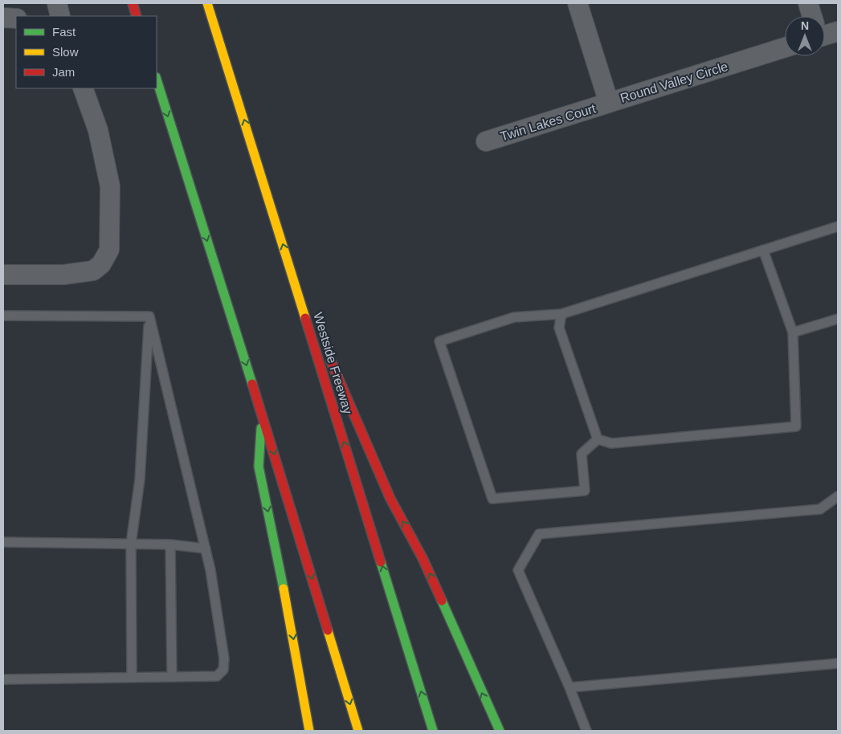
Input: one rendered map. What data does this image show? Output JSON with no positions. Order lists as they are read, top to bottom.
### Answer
{
  "streets": {
    "highway": ["Westside Freeway"],
    "street": ["Round Valley Circle", "Twin Lakes Court"]
  },
  "crossings": [
    ["Round Valley Circle", "Twin Lakes Court"]
  ],
  "legend": ["Fast", "Slow", "Jam"],
  "north": "top"
}
